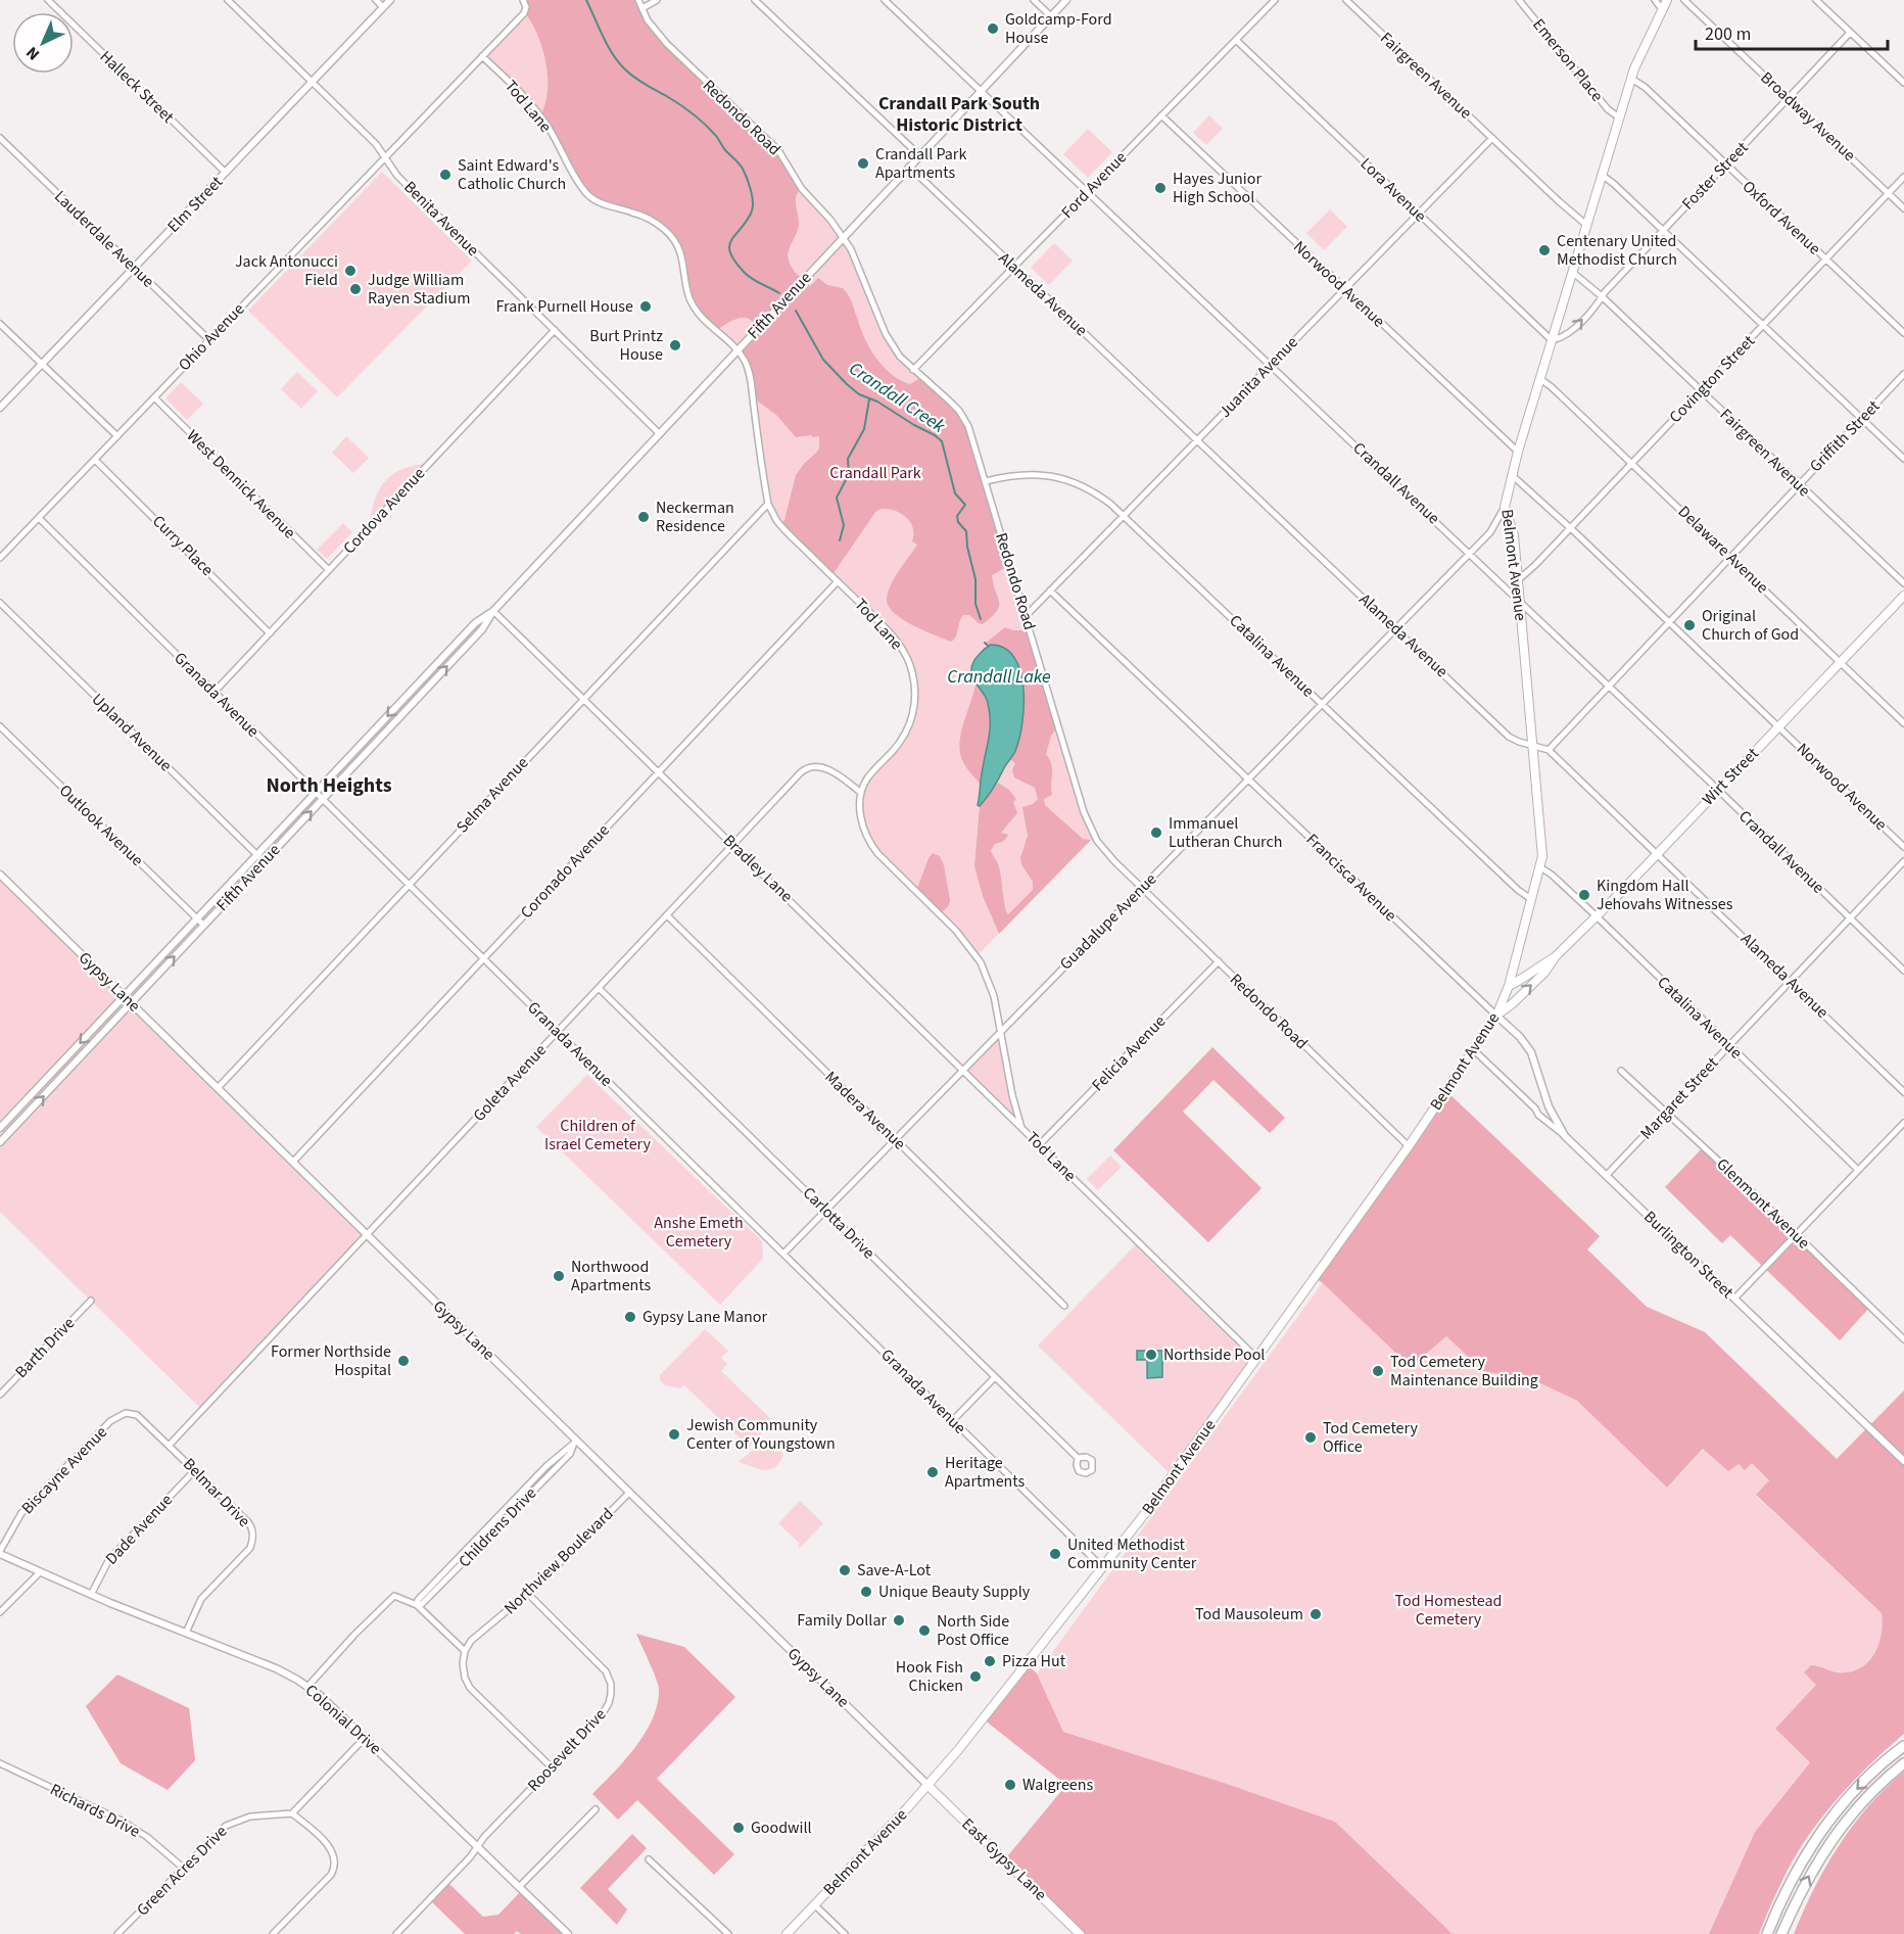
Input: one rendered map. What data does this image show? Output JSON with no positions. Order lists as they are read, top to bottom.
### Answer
{
  "streets": {
    "main road": ["Belmont Avenue", "Wirt Street", "East Gypsy Lane"],
    "street": [
      "Emerson Place",
      "Fairgreen Avenue",
      "Halleck Street",
      "Tod Lane",
      "Broadway Avenue",
      "Redondo Road",
      "Foster Street",
      "Ford Avenue",
      "Lora Avenue",
      "Elm Street",
      "Oxford Avenue",
      "Benita Avenue",
      "Lauderdale Avenue",
      "Norwood Avenue",
      "Alameda Avenue",
      "Fifth Avenue",
      "Ohio Avenue",
      "Juanita Avenue",
      "Covington Street",
      "Griffith Street",
      "Crandall Avenue",
      "West Dennick Avenue",
      "Cordova Avenue",
      "Curry Place",
      "Delaware Avenue",
      "Catalina Avenue",
      "Granada Avenue",
      "Upland Avenue",
      "Selma Avenue",
      "Outlook Avenue",
      "Bradley Lane",
      "Coronado Avenue",
      "Francisca Avenue",
      "Guadalupe Avenue",
      "Gypsy Lane",
      "Felicia Avenue",
      "Goleta Avenue",
      "Margaret Street",
      "Madera Avenue",
      "Glenmont Avenue",
      "Carlotta Drive",
      "Burlington Street",
      "Barth Drive",
      "Biscayne Avenue",
      "Belmar Drive",
      "Childrens Drive",
      "Dade Avenue",
      "Northview Boulevard",
      "Colonial Drive",
      "Roosevelt Drive",
      "Richards Drive",
      "Green Acres Drive"
    ]
  },
  "crossings": [
    ["Emerson Place", "Belmont Avenue"],
    ["Fairgreen Avenue", "Foster Street"],
    ["Fairgreen Avenue", "Juanita Avenue"],
    ["Fairgreen Avenue", "Covington Street"],
    ["Fairgreen Avenue", "Griffith Street"],
    ["Fairgreen Avenue", "Belmont Avenue"],
    ["Halleck Street", "Elm Street"],
    ["Tod Lane", "Fifth Avenue"],
    ["Tod Lane", "Ohio Avenue"],
    ["Tod Lane", "Belmont Avenue"],
    ["Tod Lane", "Selma Avenue"],
    ["Tod Lane", "Bradley Lane"],
    ["Tod Lane", "Coronado Avenue"],
    ["Tod Lane", "Guadalupe Avenue"],
    ["Tod Lane", "Felicia Avenue"],
    ["Tod Lane", "Goleta Avenue"],
    ["Broadway Avenue", "Foster Street"],
    ["Broadway Avenue", "Covington Street"],
    ["Redondo Road", "Ford Avenue"],
    ["Redondo Road", "Fifth Avenue"],
    ["Redondo Road", "Juanita Avenue"],
    ["Redondo Road", "Belmont Avenue"],
    ["Redondo Road", "Catalina Avenue"],
    ["Redondo Road", "Guadalupe Avenue"],
    ["Redondo Road", "Felicia Avenue"],
    ["Foster Street", "Lora Avenue"],
    ["Foster Street", "Oxford Avenue"],
    ["Foster Street", "Belmont Avenue"],
    ["Ford Avenue", "Lora Avenue"],
    ["Ford Avenue", "Norwood Avenue"],
    ["Ford Avenue", "Alameda Avenue"],
    ["Ford Avenue", "Crandall Avenue"],
    ["Lora Avenue", "Juanita Avenue"],
    ["Lora Avenue", "Belmont Avenue"],
    ["Elm Street", "Benita Avenue"],
    ["Elm Street", "Lauderdale Avenue"],
    ["Oxford Avenue", "Covington Street"],
    ["Oxford Avenue", "Belmont Avenue"],
    ["Benita Avenue", "Fifth Avenue"],
    ["Benita Avenue", "Ohio Avenue"],
    ["Benita Avenue", "Cordova Avenue"],
    ["Lauderdale Avenue", "Ohio Avenue"],
    ["Norwood Avenue", "Juanita Avenue"],
    ["Norwood Avenue", "Covington Street"],
    ["Norwood Avenue", "Griffith Street"],
    ["Norwood Avenue", "Belmont Avenue"],
    ["Norwood Avenue", "Wirt Street"],
    ["Alameda Avenue", "Fifth Avenue"],
    ["Alameda Avenue", "Juanita Avenue"],
    ["Alameda Avenue", "Griffith Street"],
    ["Alameda Avenue", "Belmont Avenue"],
    ["Alameda Avenue", "Wirt Street"],
    ["Alameda Avenue", "Guadalupe Avenue"],
    ["Alameda Avenue", "Margaret Street"],
    ["Fifth Avenue", "Crandall Avenue"],
    ["Fifth Avenue", "Granada Avenue"],
    ["Fifth Avenue", "Upland Avenue"],
    ["Fifth Avenue", "Outlook Avenue"],
    ["Fifth Avenue", "Bradley Lane"],
    ["Fifth Avenue", "Gypsy Lane"],
    ["Ohio Avenue", "West Dennick Avenue"],
    ["Ohio Avenue", "Curry Place"],
    ["Ohio Avenue", "Granada Avenue"],
    ["Juanita Avenue", "Crandall Avenue"],
    ["Juanita Avenue", "Catalina Avenue"],
    ["Juanita Avenue", "Francisca Avenue"],
    ["Covington Street", "Delaware Avenue"],
    ["Covington Street", "Belmont Avenue"],
    ["Griffith Street", "Crandall Avenue"],
    ["Griffith Street", "Delaware Avenue"],
    ["Crandall Avenue", "Belmont Avenue"],
    ["Crandall Avenue", "Wirt Street"],
    ["Crandall Avenue", "Guadalupe Avenue"],
    ["Crandall Avenue", "Margaret Street"],
    ["West Dennick Avenue", "Cordova Avenue"],
    ["Cordova Avenue", "Curry Place"],
    ["Cordova Avenue", "Granada Avenue"],
    ["Delaware Avenue", "Belmont Avenue"],
    ["Delaware Avenue", "Wirt Street"],
    ["Belmont Avenue", "Catalina Avenue"],
    ["Belmont Avenue", "Granada Avenue"],
    ["Belmont Avenue", "Wirt Street"],
    ["Belmont Avenue", "Francisca Avenue"],
    ["Belmont Avenue", "Guadalupe Avenue"],
    ["Belmont Avenue", "Gypsy Lane"],
    ["Belmont Avenue", "Burlington Street"],
    ["Belmont Avenue", "East Gypsy Lane"],
    ["Catalina Avenue", "Wirt Street"],
    ["Catalina Avenue", "Guadalupe Avenue"],
    ["Catalina Avenue", "Margaret Street"],
    ["Granada Avenue", "Selma Avenue"],
    ["Granada Avenue", "Coronado Avenue"],
    ["Granada Avenue", "Guadalupe Avenue"],
    ["Granada Avenue", "Goleta Avenue"],
    ["Wirt Street", "Francisca Avenue"],
    ["Selma Avenue", "Bradley Lane"],
    ["Selma Avenue", "Gypsy Lane"],
    ["Bradley Lane", "Coronado Avenue"],
    ["Bradley Lane", "Guadalupe Avenue"],
    ["Bradley Lane", "Goleta Avenue"],
    ["Coronado Avenue", "Gypsy Lane"],
    ["Francisca Avenue", "Guadalupe Avenue"],
    ["Francisca Avenue", "Burlington Street"],
    ["Guadalupe Avenue", "Madera Avenue"],
    ["Guadalupe Avenue", "Carlotta Drive"],
    ["Gypsy Lane", "Goleta Avenue"],
    ["Gypsy Lane", "Childrens Drive"],
    ["Gypsy Lane", "Northview Boulevard"],
    ["Gypsy Lane", "East Gypsy Lane"],
    ["Goleta Avenue", "Madera Avenue"],
    ["Goleta Avenue", "Carlotta Drive"],
    ["Goleta Avenue", "Biscayne Avenue"],
    ["Goleta Avenue", "Belmar Drive"],
    ["Margaret Street", "Glenmont Avenue"],
    ["Margaret Street", "Burlington Street"],
    ["Biscayne Avenue", "Belmar Drive"],
    ["Biscayne Avenue", "Colonial Drive"],
    ["Belmar Drive", "Dade Avenue"],
    ["Belmar Drive", "Colonial Drive"],
    ["Dade Avenue", "Colonial Drive"],
    ["Northview Boulevard", "Roosevelt Drive"],
    ["Colonial Drive", "Roosevelt Drive"],
    ["Richards Drive", "Green Acres Drive"]
  ],
  "districts": ["Crandall Park South Historic District", "North Heights"],
  "water": ["Crandall Creek", "Crandall Lake"],
  "parks": [
    "Crandall Park",
    "Children of Israel Cemetery",
    "Anshe Emeth Cemetery",
    "Tod Homestead Cemetery"
  ],
  "places": [
    "Goldcamp-Ford House",
    "Crandall Park Apartments",
    "Saint Edward's Catholic Church",
    "Hayes Junior High School",
    "Centenary United Methodist Church",
    "Jack Antonucci Field",
    "Judge William Rayen Stadium",
    "Frank Purnell House",
    "Burt Printz House",
    "Neckerman Residence",
    "Original Church of God",
    "Immanuel Lutheran Church",
    "Kingdom Hall Jehovahs Witnesses",
    "Northwood Apartments",
    "Gypsy Lane Manor",
    "Northside Pool",
    "Former Northside Hospital",
    "Tod Cemetery Maintenance Building",
    "Jewish Community Center of Youngstown",
    "Tod Cemetery Office",
    "Heritage Apartments",
    "United Methodist Community Center",
    "Save-A-Lot",
    "Unique Beauty Supply",
    "Tod Mausoleum",
    "Family Dollar",
    "North Side Post Office",
    "Pizza Hut",
    "Hook Fish Chicken",
    "Walgreens",
    "Goodwill"
  ],
  "scale_bar": "200 m",
  "north": "bottom left"
}
